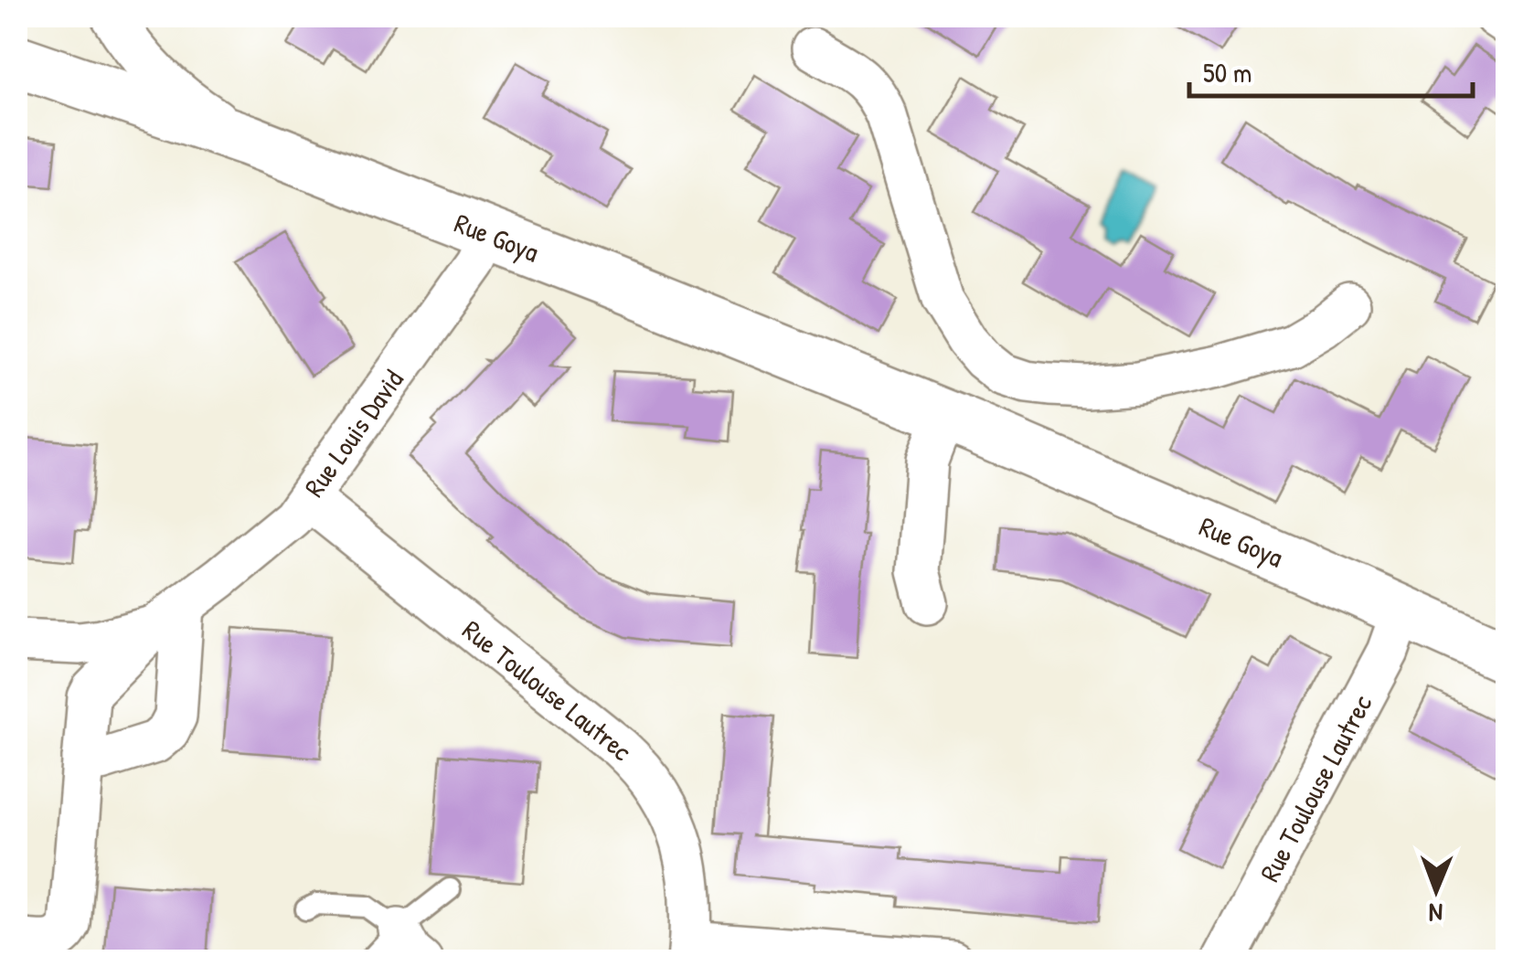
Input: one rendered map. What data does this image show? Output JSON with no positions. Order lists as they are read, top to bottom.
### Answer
{
  "streets": {
    "street": ["Rue Goya", "Rue Louis David", "Rue Toulouse Lautrec"]
  },
  "crossings": [
    ["Rue Goya", "Rue Louis David"],
    ["Rue Goya", "Rue Toulouse Lautrec"],
    ["Rue Louis David", "Rue Toulouse Lautrec"]
  ],
  "scale_bar": "50 m",
  "north": "bottom"
}
